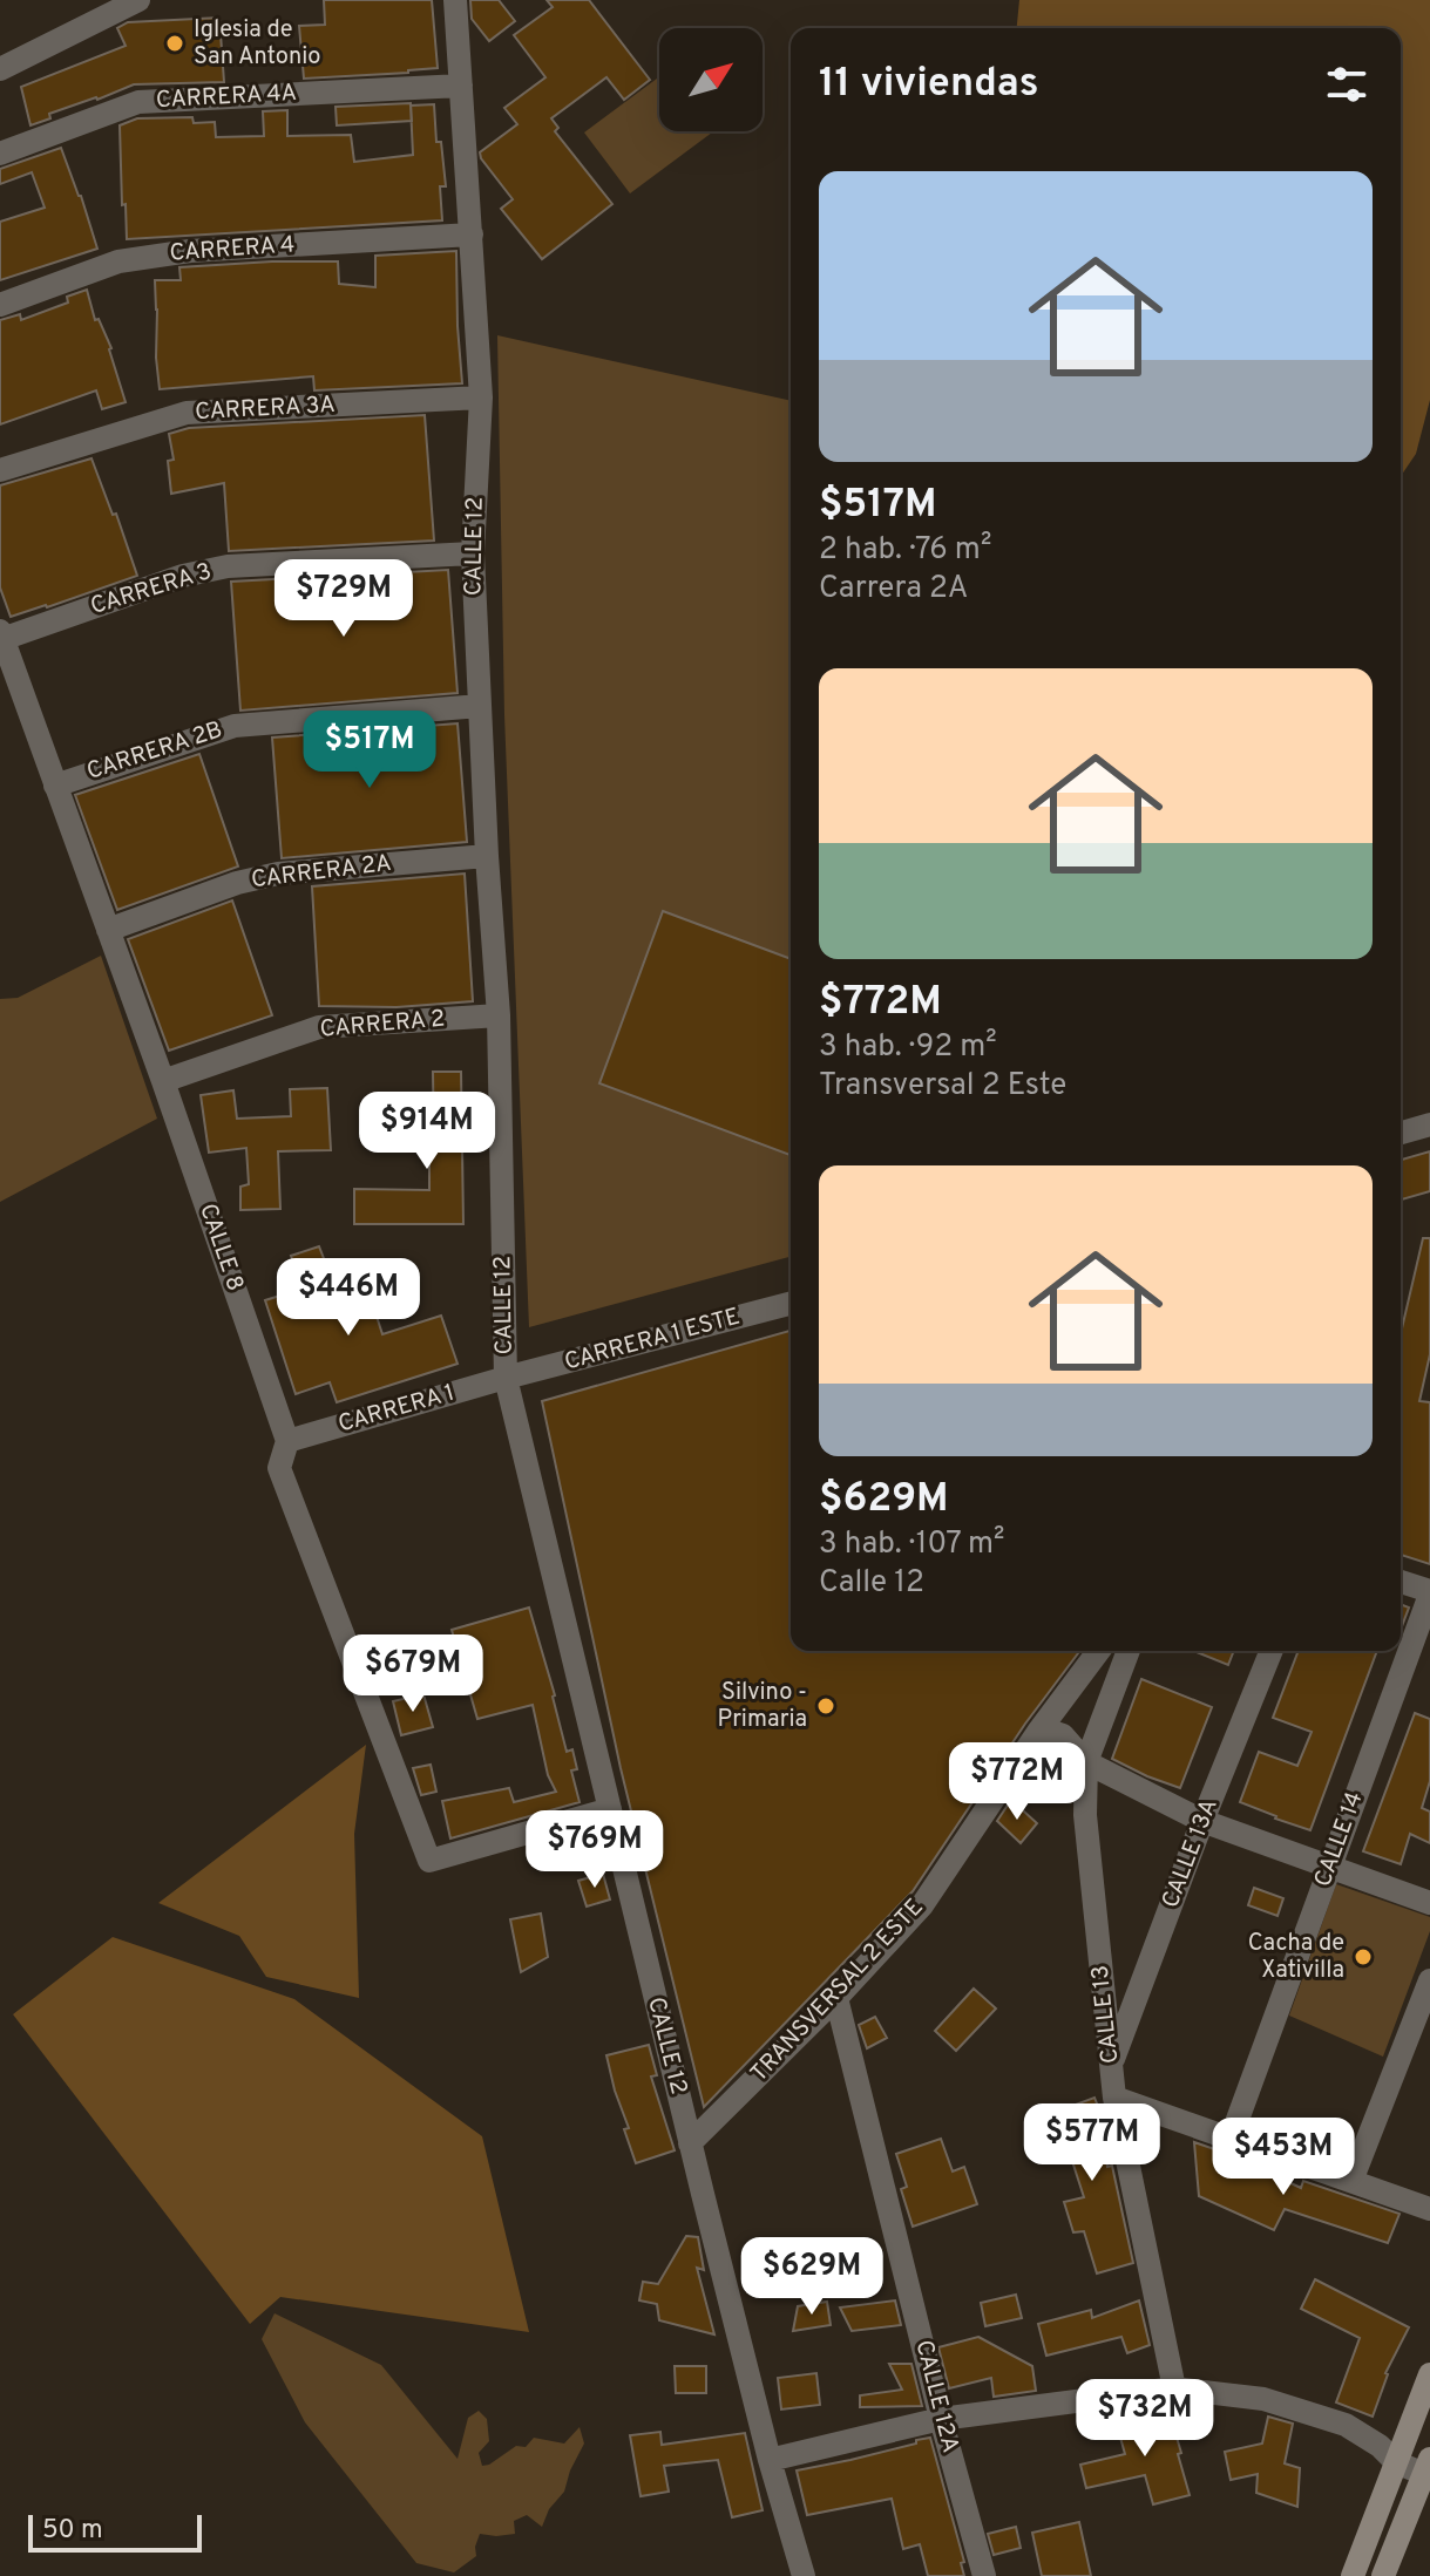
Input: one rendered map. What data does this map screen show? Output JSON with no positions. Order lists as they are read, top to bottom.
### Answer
{
  "streets": {
    "street": [
      "CARRERA 4A",
      "CARRERA 4",
      "CARRERA 3A",
      "CALLE 12",
      "CARRERA 3",
      "CARRERA 2B",
      "CARRERA 2A",
      "CARRERA 2",
      "CALLE 8",
      "CARRERA 1 ESTE",
      "CARRERA 1",
      "CALLE 14",
      "CALLE 13A",
      "TRANSVERSAL 2 ESTE",
      "CALLE 13",
      "CALLE 12A"
    ]
  },
  "crossings": [
    ["CARRERA 4A", "CALLE 12"],
    ["CARRERA 4", "CALLE 12"],
    ["CARRERA 3A", "CALLE 12"],
    ["CALLE 12", "CARRERA 3"],
    ["CALLE 12", "CARRERA 2B"],
    ["CALLE 12", "CARRERA 2A"],
    ["CALLE 12", "CARRERA 2"],
    ["CALLE 12", "CALLE 8"],
    ["CALLE 12", "CARRERA 1 ESTE"],
    ["CALLE 12", "CARRERA 1"],
    ["CALLE 12", "TRANSVERSAL 2 ESTE"],
    ["CARRERA 3", "CALLE 8"],
    ["CARRERA 2B", "CALLE 8"],
    ["CARRERA 2A", "CALLE 8"],
    ["CARRERA 2", "CALLE 8"],
    ["CALLE 8", "CARRERA 1"],
    ["CARRERA 1 ESTE", "CARRERA 1"],
    ["CALLE 13A", "CALLE 13"],
    ["TRANSVERSAL 2 ESTE", "CALLE 12A"]
  ],
  "places": ["Iglesia de San Antonio", "Silvino - Primaria", "Cacha de Xativilla"],
  "scale_bar": "50 m",
  "north": "top right",
  "page": {
    "heading": "11 viviendas",
    "list": [
      {
        "name": "$517M",
        "note": "2 hab. · 76 m² · Carrera 2A"
      },
      {
        "name": "$772M",
        "note": "3 hab. · 92 m² · Transversal 2 Este"
      },
      {
        "name": "$629M",
        "note": "3 hab. · 107 m² · Calle 12"
      }
    ],
    "price": [
      "$729M",
      "$517M",
      "$914M",
      "$446M",
      "$679M",
      "$772M",
      "$769M",
      "$577M",
      "$453M",
      "$629M",
      "$732M"
    ],
    "scale": "50 m"
  }
}
